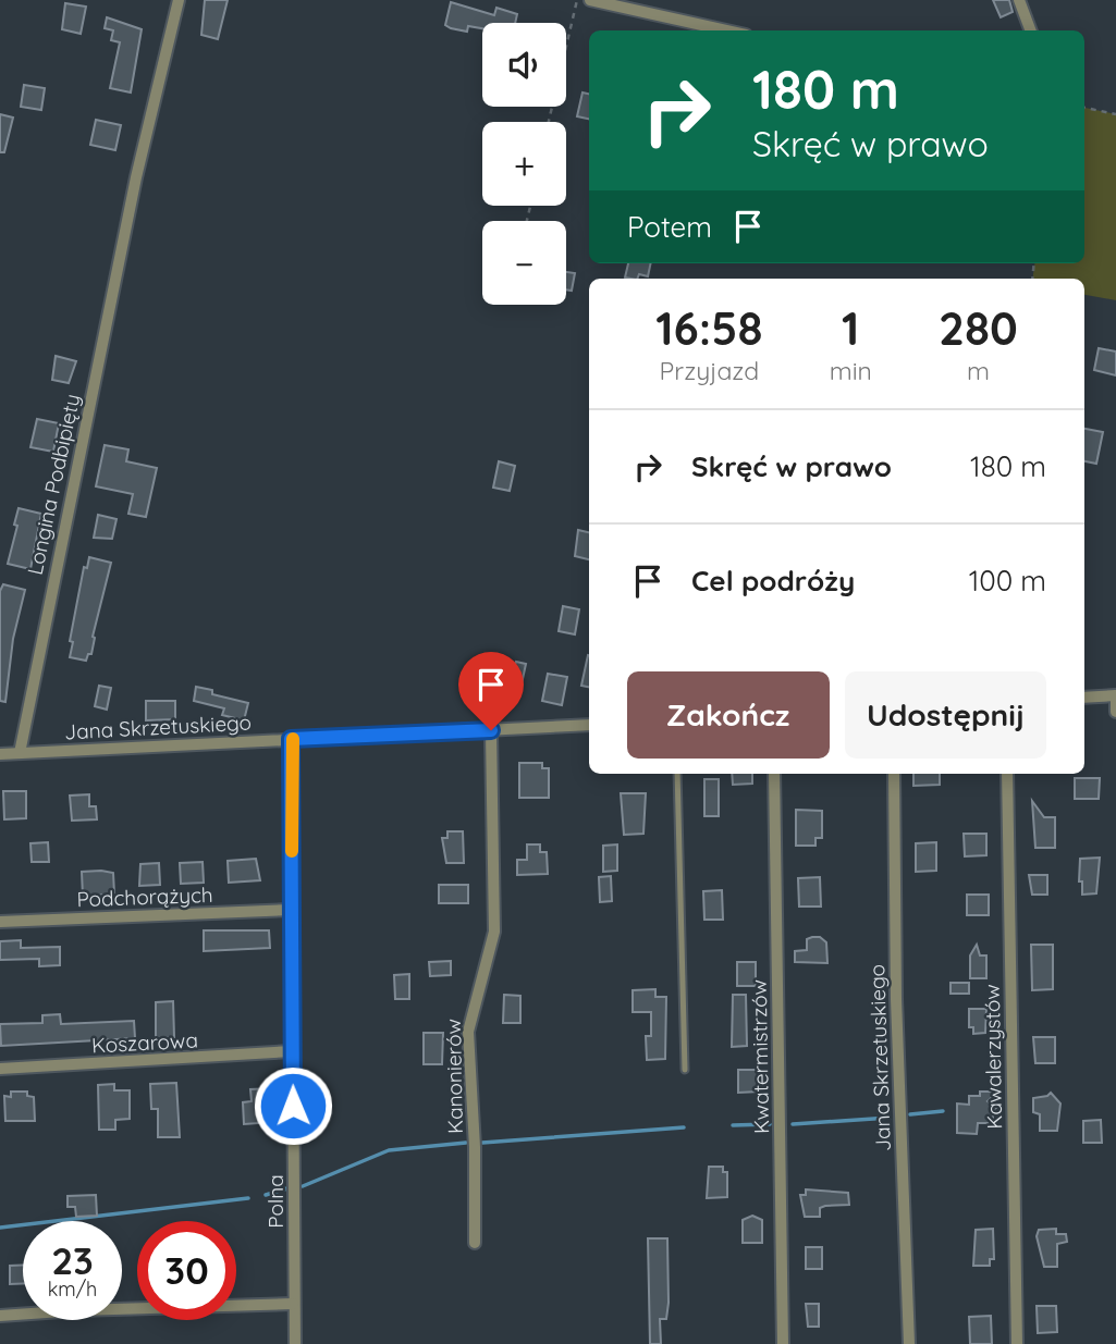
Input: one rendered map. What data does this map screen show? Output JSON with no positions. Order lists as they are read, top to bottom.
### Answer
{
  "streets": {
    "street": [
      "Longina Podbipięty",
      "Jana Skrzetuskiego",
      "Podchorążych",
      "Koszarowa",
      "Kwatermistrzów",
      "Kawalerzystów",
      "Kanonierów",
      "Polna"
    ]
  },
  "crossings": [
    ["Longina Podbipięty", "Jana Skrzetuskiego"],
    ["Jana Skrzetuskiego", "Kanonierów"],
    ["Jana Skrzetuskiego", "Polna"],
    ["Podchorążych", "Polna"],
    ["Koszarowa", "Polna"]
  ],
  "page": {
    "map_buttons": ["+", "−"],
    "turn": ["180 m", "Skręć w prawo"],
    "then": "Potem",
    "eta": [
      "16:58",
      "Przyjazd",
      "1",
      "min",
      "280",
      "m"
    ],
    "list": [
      {
        "name": "Skręć w prawo",
        "value": "180 m"
      },
      {
        "name": "Cel podróży",
        "value": "100 m"
      }
    ],
    "buttons": ["Zakończ", "Udostępnij"],
    "speed": "23 km/h",
    "limit": "30"
  }
}
